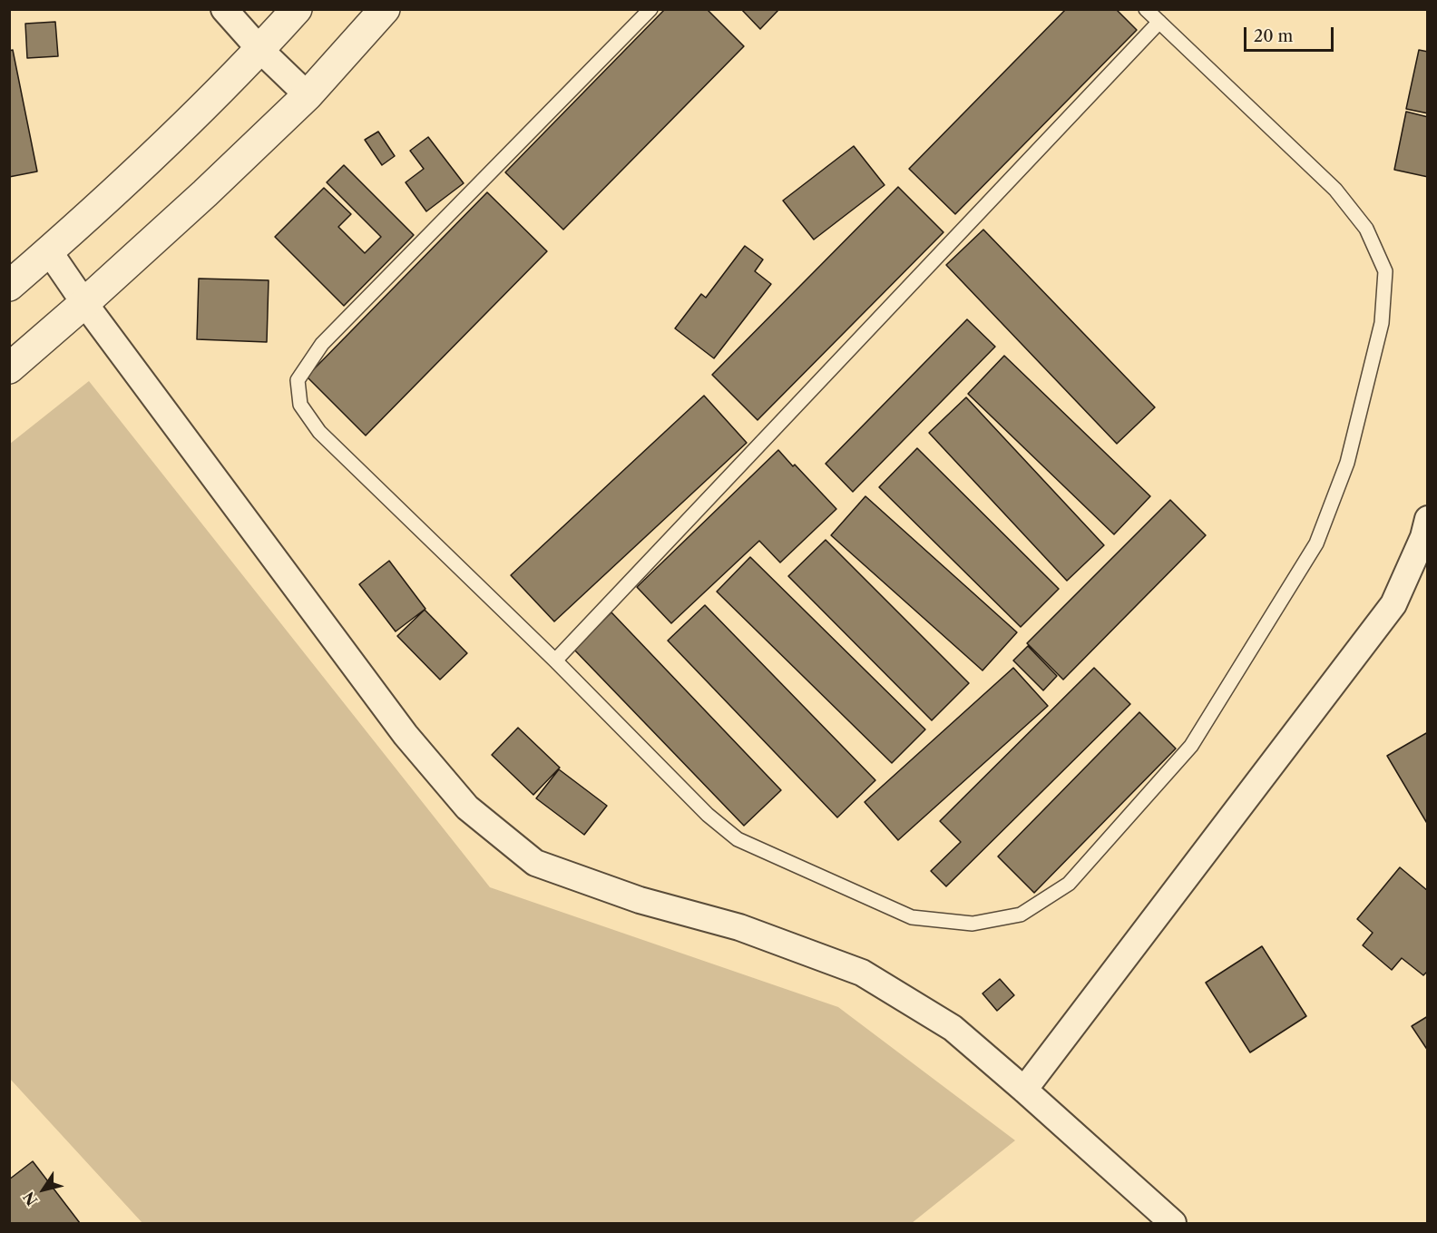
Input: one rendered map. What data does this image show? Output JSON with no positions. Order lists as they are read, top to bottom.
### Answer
{
  "scale_bar": "20 m",
  "north": "bottom left"
}
